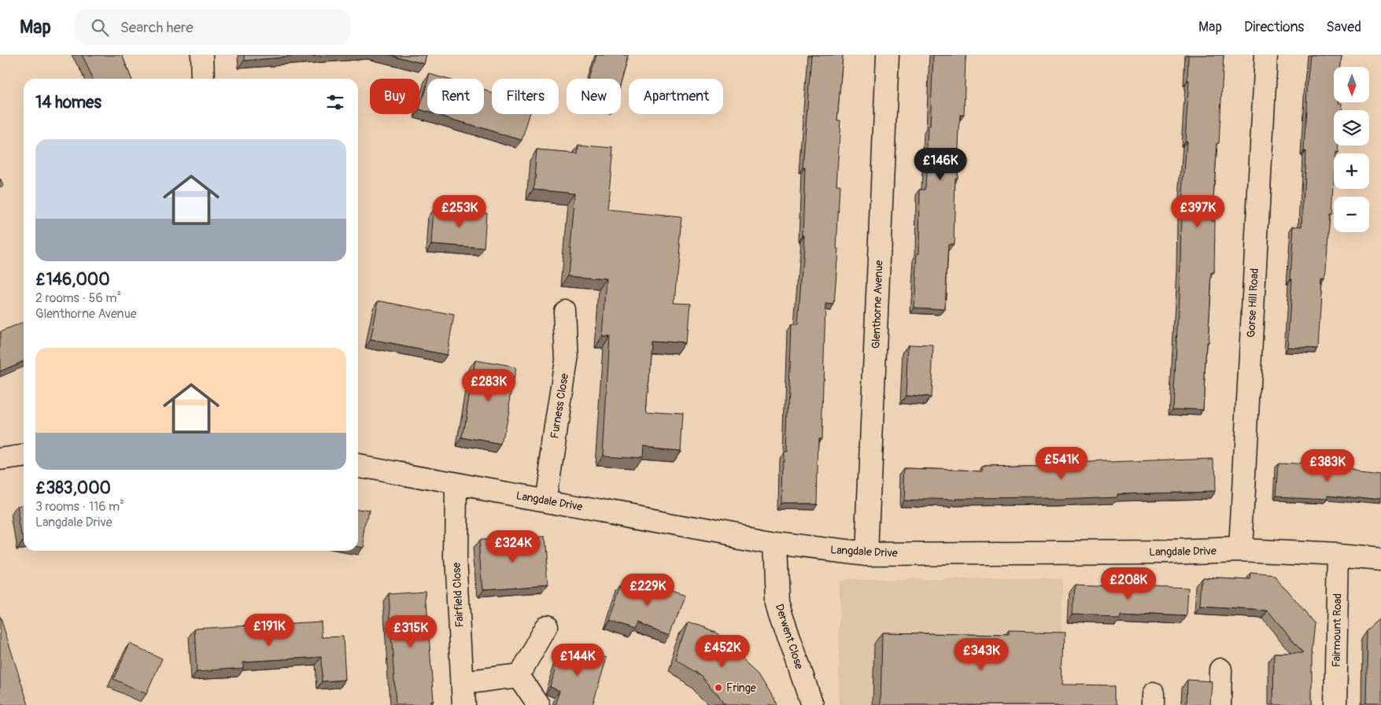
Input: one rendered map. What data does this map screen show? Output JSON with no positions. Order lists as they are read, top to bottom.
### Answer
{
  "streets": {
    "street": [
      "Gorse Hill Road",
      "Glenthorne Avenue",
      "Furness Close",
      "Langdale Drive",
      "Fairfield Close",
      "Fairmount Road",
      "Derwent Close"
    ]
  },
  "crossings": [
    ["Gorse Hill Road", "Langdale Drive"],
    ["Glenthorne Avenue", "Langdale Drive"],
    ["Furness Close", "Langdale Drive"],
    ["Langdale Drive", "Fairfield Close"],
    ["Langdale Drive", "Fairmount Road"],
    ["Langdale Drive", "Derwent Close"]
  ],
  "places": ["Fringe"],
  "north": "bottom",
  "page": {
    "header": "Map",
    "search": "Search here",
    "nav": ["Map", "Directions", "Saved"],
    "map_buttons": ["+", "−"],
    "chip": [
      "Buy",
      "Rent",
      "Filters",
      "New",
      "Apartment"
    ],
    "heading": "14 homes",
    "list": [
      {
        "name": "£146,000",
        "note": "2 rooms · 56 m² · Glenthorne Avenue"
      },
      {
        "name": "£383,000",
        "note": "3 rooms · 116 m² · Langdale Drive"
      }
    ],
    "price": [
      "£146K",
      "£253K",
      "£397K",
      "£283K",
      "£541K",
      "£383K",
      "£324K",
      "£208K",
      "£229K",
      "£191K",
      "£315K",
      "£452K",
      "£343K",
      "£144K"
    ]
  }
}
